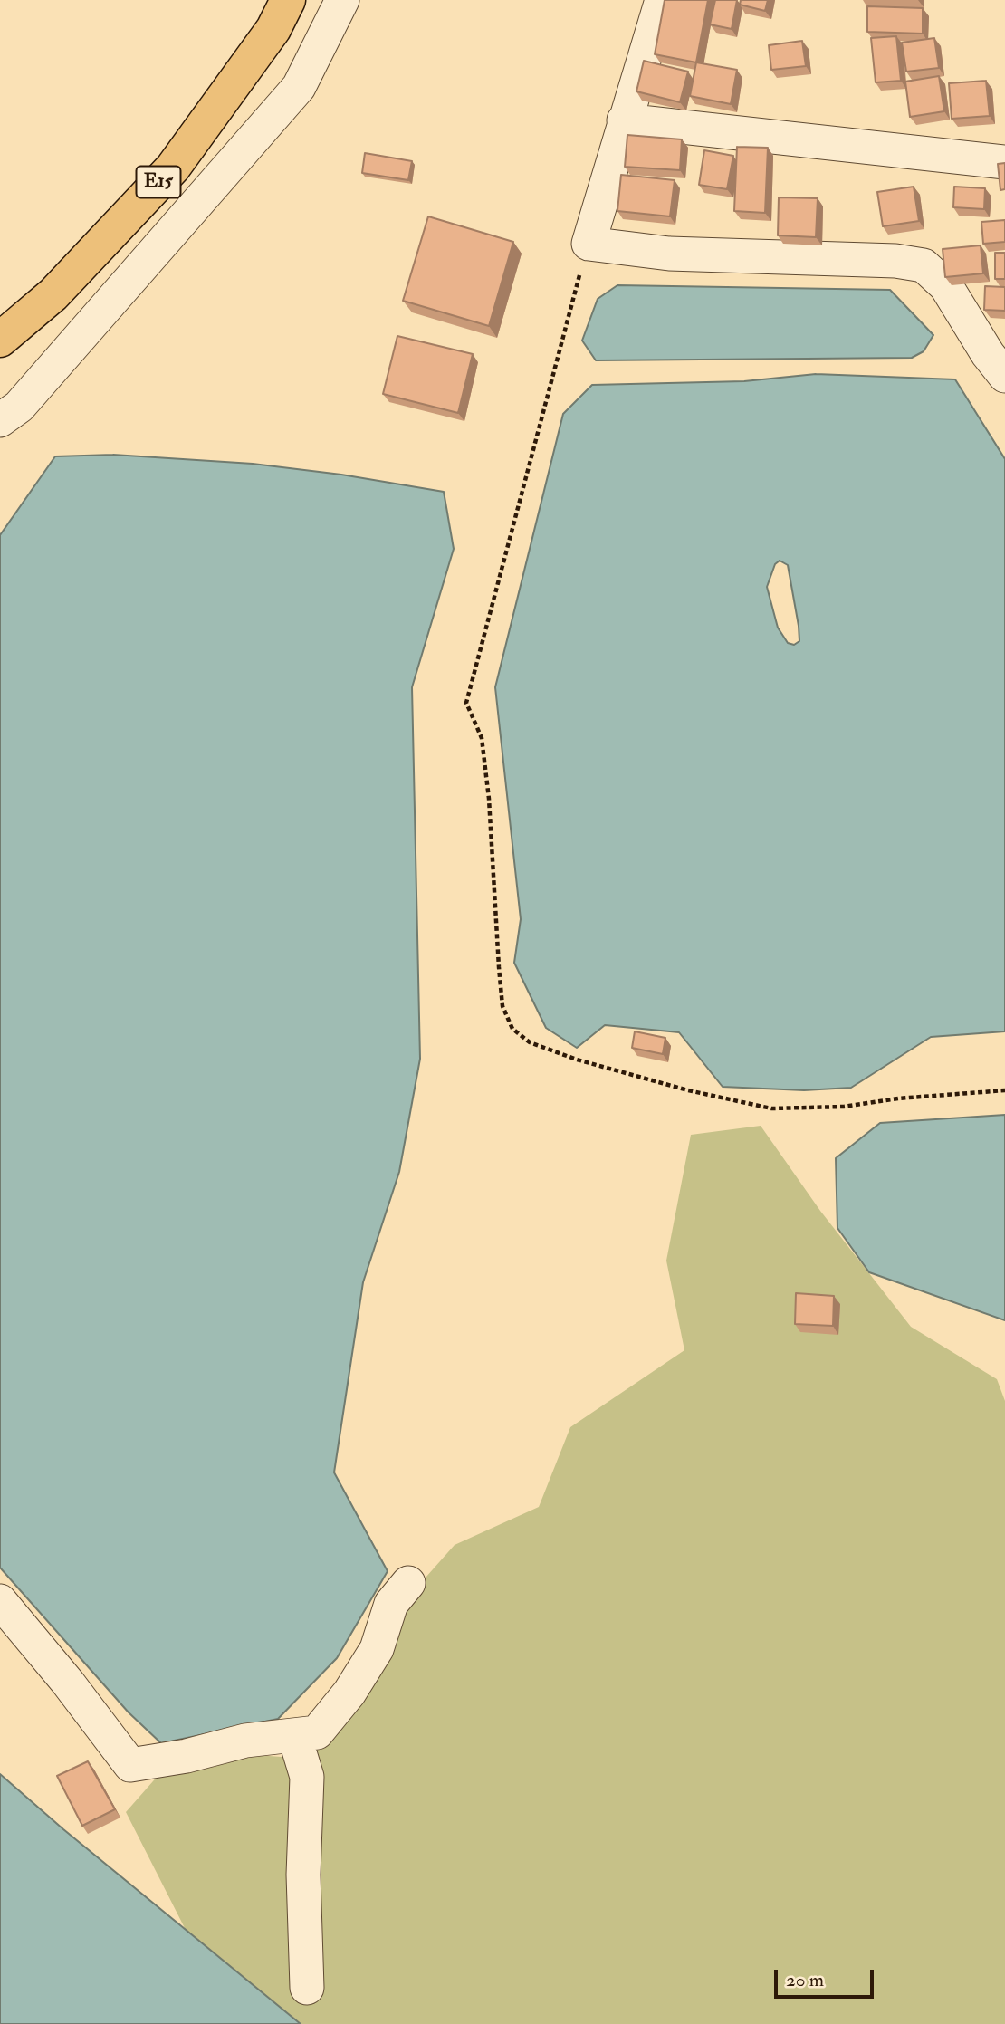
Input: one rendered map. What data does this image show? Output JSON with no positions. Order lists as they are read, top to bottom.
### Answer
{
  "streets": {
    "highway": ["E15"]
  },
  "scale_bar": "20 m"
}
